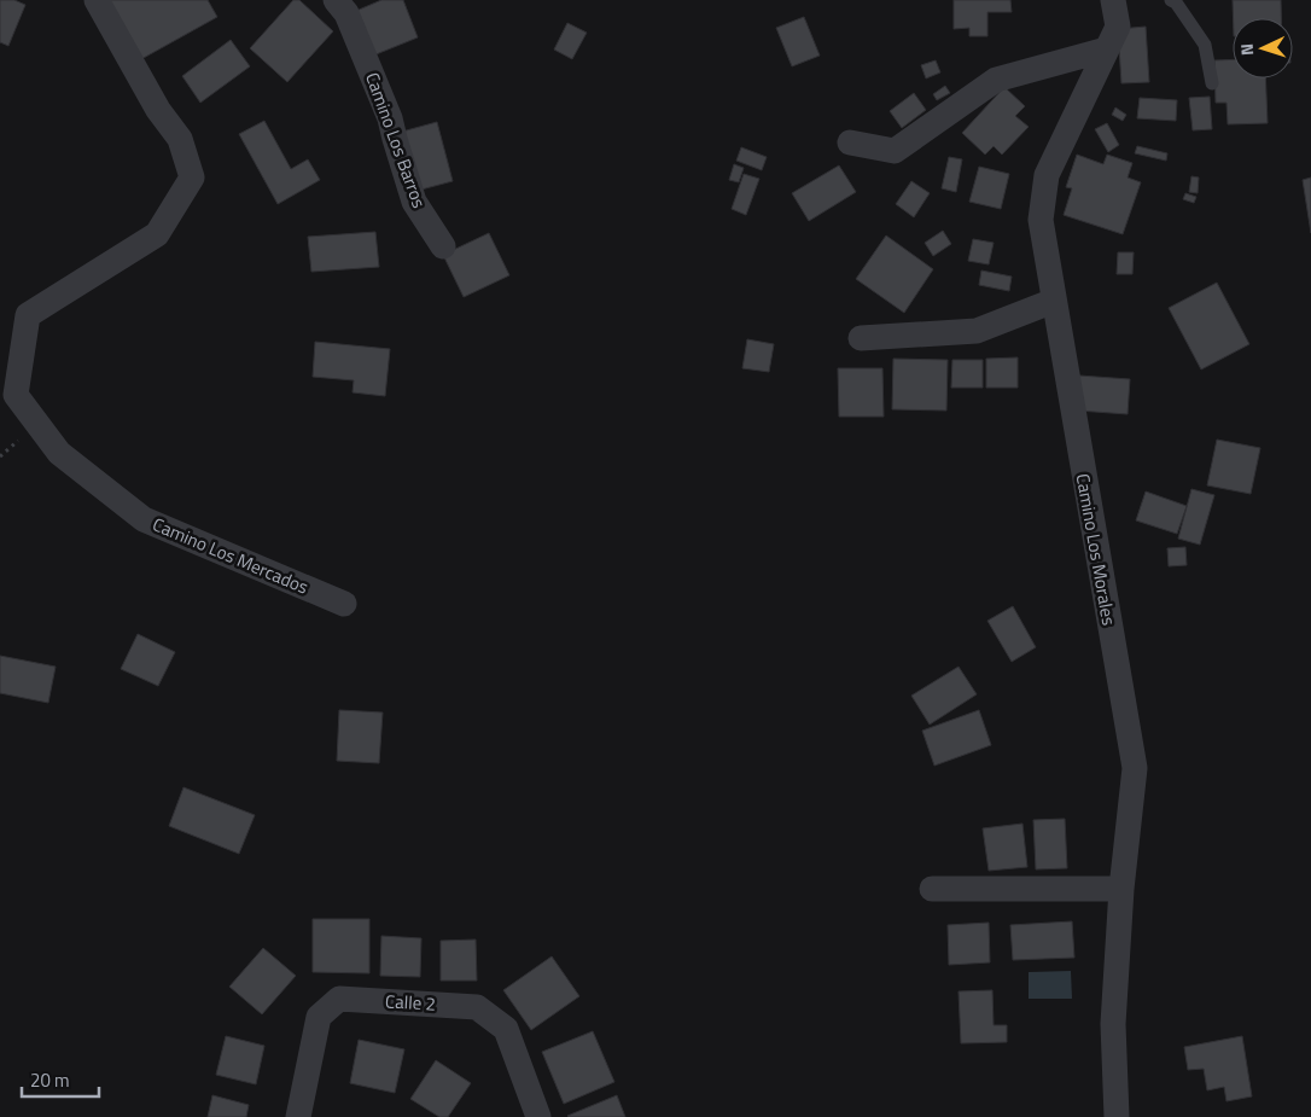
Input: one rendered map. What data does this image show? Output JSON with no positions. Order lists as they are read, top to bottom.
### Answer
{
  "streets": {
    "street": [
      "Camino Los Barros",
      "Camino Los Morales",
      "Camino Los Mercados",
      "Calle 2"
    ]
  },
  "scale_bar": "20 m",
  "north": "left"
}
